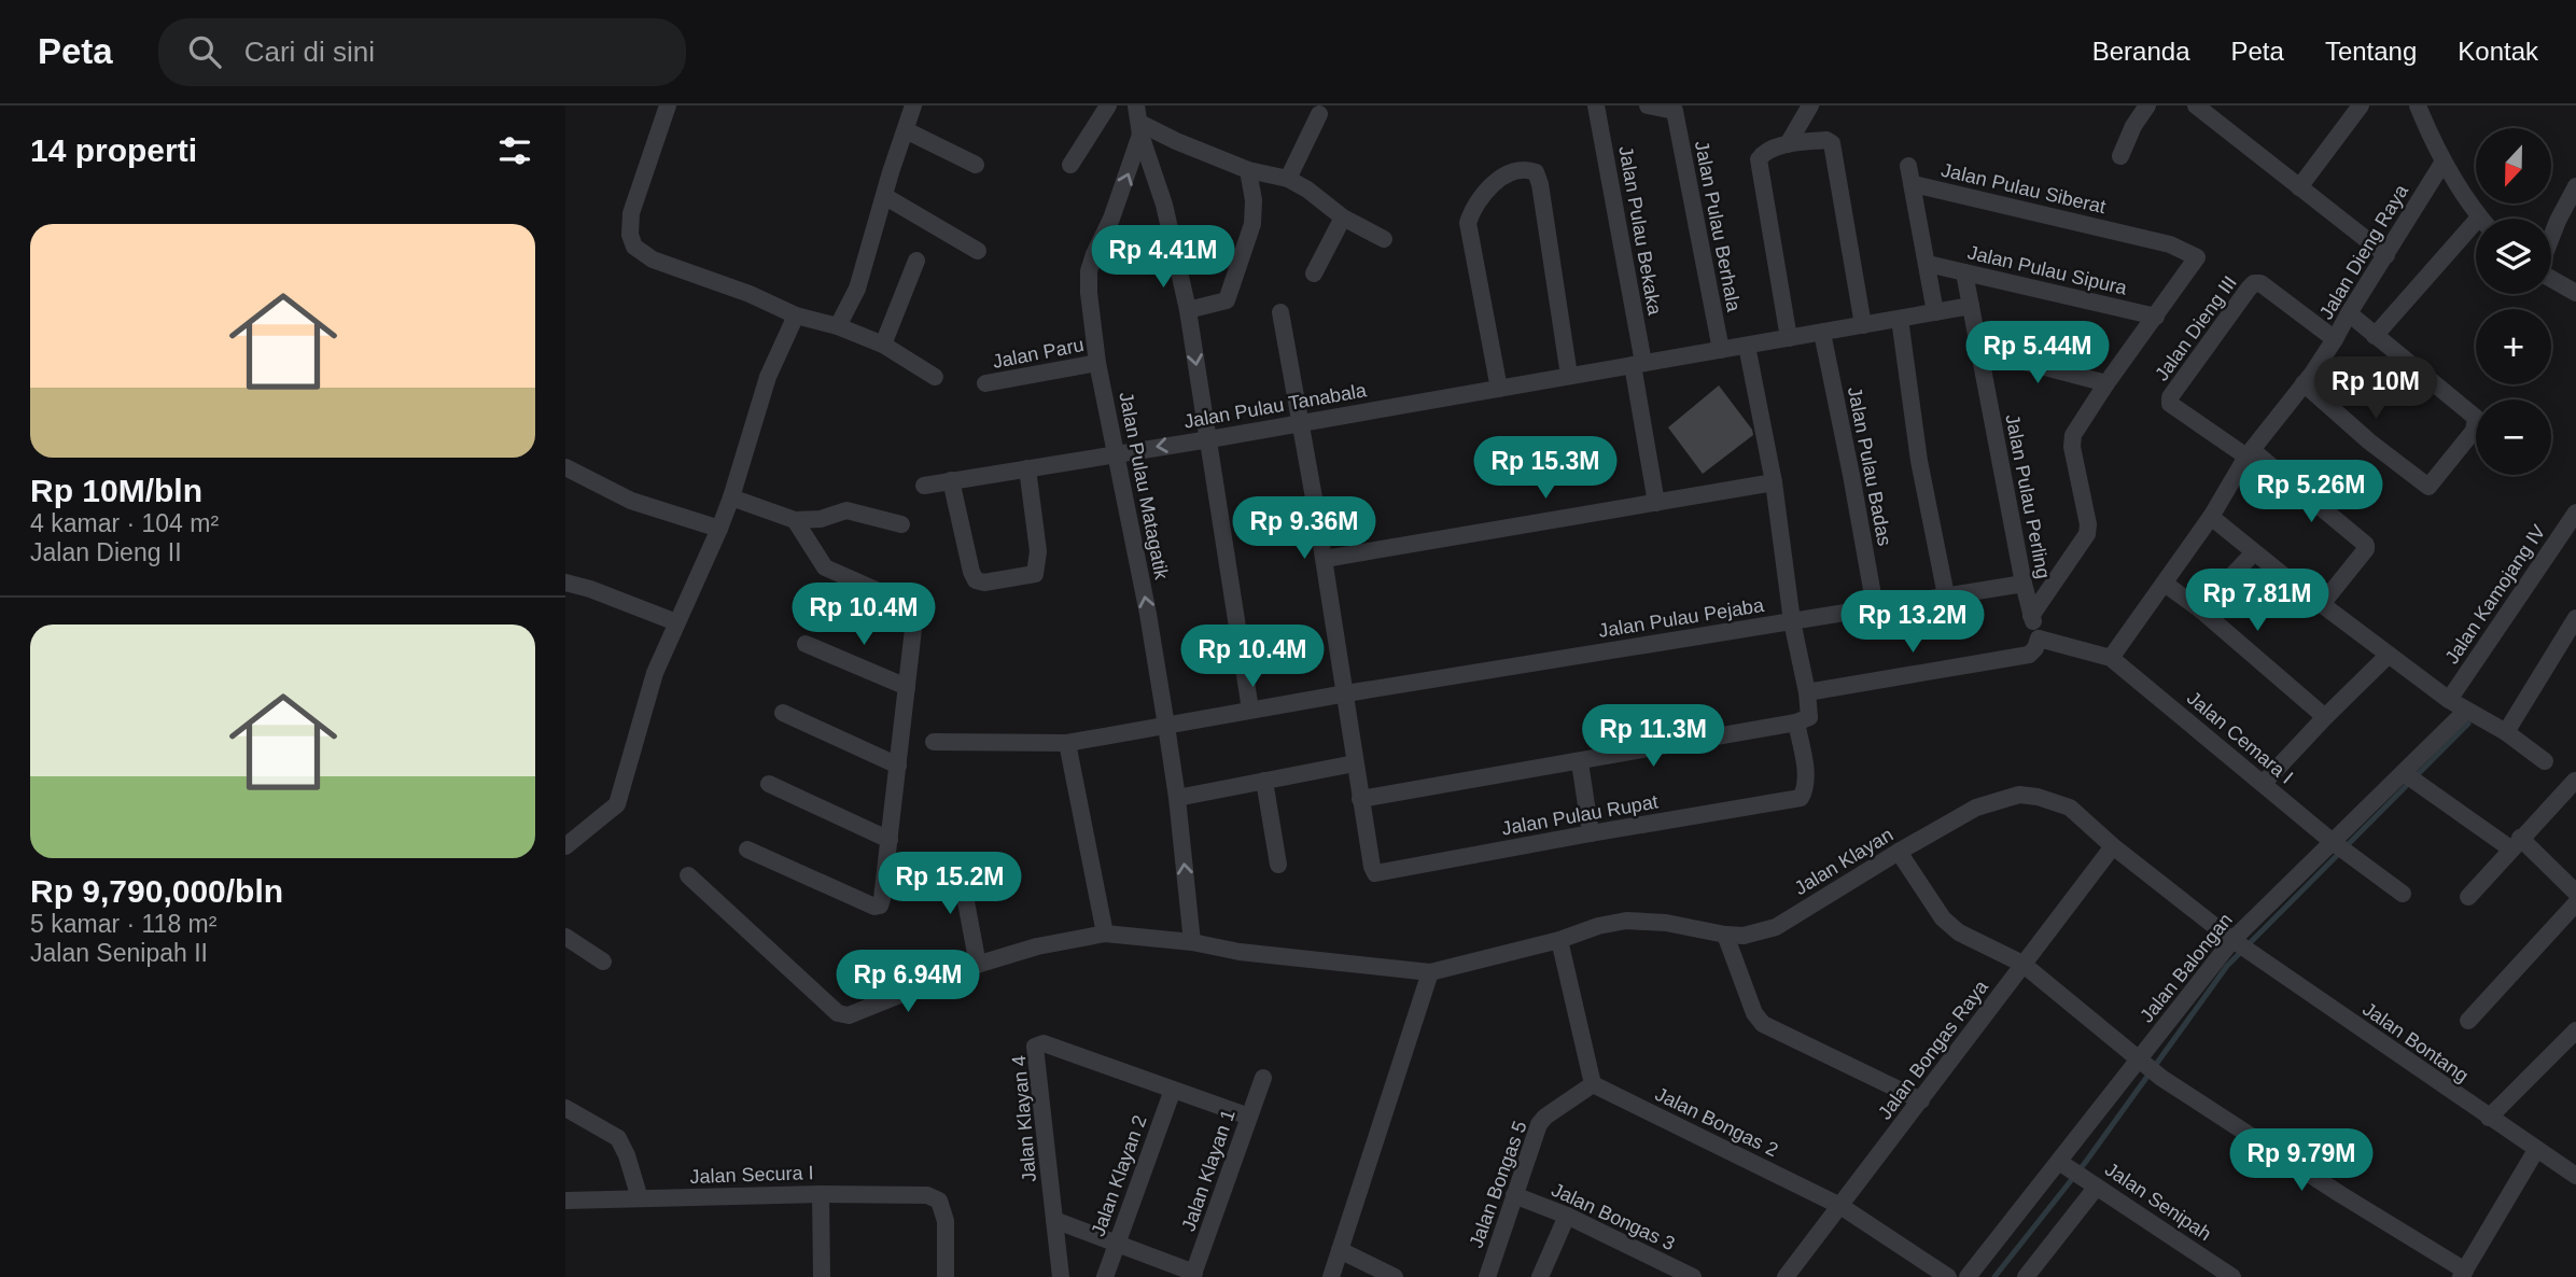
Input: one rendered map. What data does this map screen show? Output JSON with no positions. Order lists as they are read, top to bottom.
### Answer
{
  "streets": {
    "street": [
      "Jalan Pulau Siberat",
      "Jalan Pulau Berhala",
      "Jalan Pulau Bekaka",
      "Jalan Dieng Raya",
      "Jalan Pulau Sipura",
      "Jalan Dieng III",
      "Jalan Paru",
      "Jalan Pulau Tanabala",
      "Jalan Pulau Badas",
      "Jalan Pulau Matagatik",
      "Jalan Pulau Perling",
      "Jalan Kamojang IV",
      "Jalan Pulau Pejaba",
      "Jalan Cemara I",
      "Jalan Pulau Rupat",
      "Jalan Klayan",
      "Jalan Balongan",
      "Jalan Bontang",
      "Jalan Bongas Raya",
      "Jalan Klayan 4",
      "Jalan Bongas 2",
      "Jalan Klayan 1",
      "Jalan Secura I",
      "Jalan Klayan 2",
      "Jalan Bongas 5",
      "Jalan Senipah",
      "Jalan Bongas 3"
    ]
  },
  "crossings": [
    ["Jalan Pulau Siberat", "Jalan Pulau Sipura"],
    ["Jalan Pulau Siberat", "Jalan Pulau Tanabala"],
    ["Jalan Pulau Berhala", "Jalan Pulau Tanabala"],
    ["Jalan Pulau Bekaka", "Jalan Pulau Tanabala"],
    ["Jalan Dieng Raya", "Jalan Dieng III"],
    ["Jalan Dieng Raya", "Jalan Cemara I"],
    ["Jalan Pulau Sipura", "Jalan Pulau Perling"],
    ["Jalan Paru", "Jalan Pulau Matagatik"],
    ["Jalan Pulau Tanabala", "Jalan Pulau Badas"],
    ["Jalan Pulau Tanabala", "Jalan Pulau Matagatik"],
    ["Jalan Pulau Tanabala", "Jalan Pulau Perling"],
    ["Jalan Pulau Badas", "Jalan Pulau Pejaba"],
    ["Jalan Pulau Matagatik", "Jalan Pulau Pejaba"],
    ["Jalan Pulau Matagatik", "Jalan Klayan"],
    ["Jalan Pulau Perling", "Jalan Pulau Pejaba"],
    ["Jalan Pulau Perling", "Jalan Cemara I"],
    ["Jalan Cemara I", "Jalan Balongan"],
    ["Jalan Klayan", "Jalan Balongan"],
    ["Jalan Klayan", "Jalan Bontang"],
    ["Jalan Klayan", "Jalan Bongas Raya"],
    ["Jalan Balongan", "Jalan Bontang"],
    ["Jalan Balongan", "Jalan Senipah"],
    ["Jalan Bongas Raya", "Jalan Bongas 2"],
    ["Jalan Klayan 4", "Jalan Klayan 1"],
    ["Jalan Klayan 4", "Jalan Klayan 2"],
    ["Jalan Bongas 2", "Jalan Bongas 5"],
    ["Jalan Bongas 5", "Jalan Bongas 3"]
  ],
  "north": "bottom",
  "page": {
    "header": "Peta",
    "search": "Cari di sini",
    "nav": [
      "Beranda",
      "Peta",
      "Tentang",
      "Kontak"
    ],
    "heading": "14 properti",
    "map_buttons": ["+", "−"],
    "list": [
      {
        "name": "Rp 10M/bln",
        "note": "4 kamar · 104 m² · Jalan Dieng II"
      },
      {
        "name": "Rp 9,790,000/bln",
        "note": "5 kamar · 118 m² · Jalan Senipah II"
      }
    ],
    "price": [
      "Rp 4.41M",
      "Rp 5.44M",
      "Rp 10M",
      "Rp 15.3M",
      "Rp 5.26M",
      "Rp 9.36M",
      "Rp 7.81M",
      "Rp 10.4M",
      "Rp 13.2M",
      "Rp 10.4M",
      "Rp 11.3M",
      "Rp 15.2M",
      "Rp 6.94M",
      "Rp 9.79M"
    ]
  }
}
